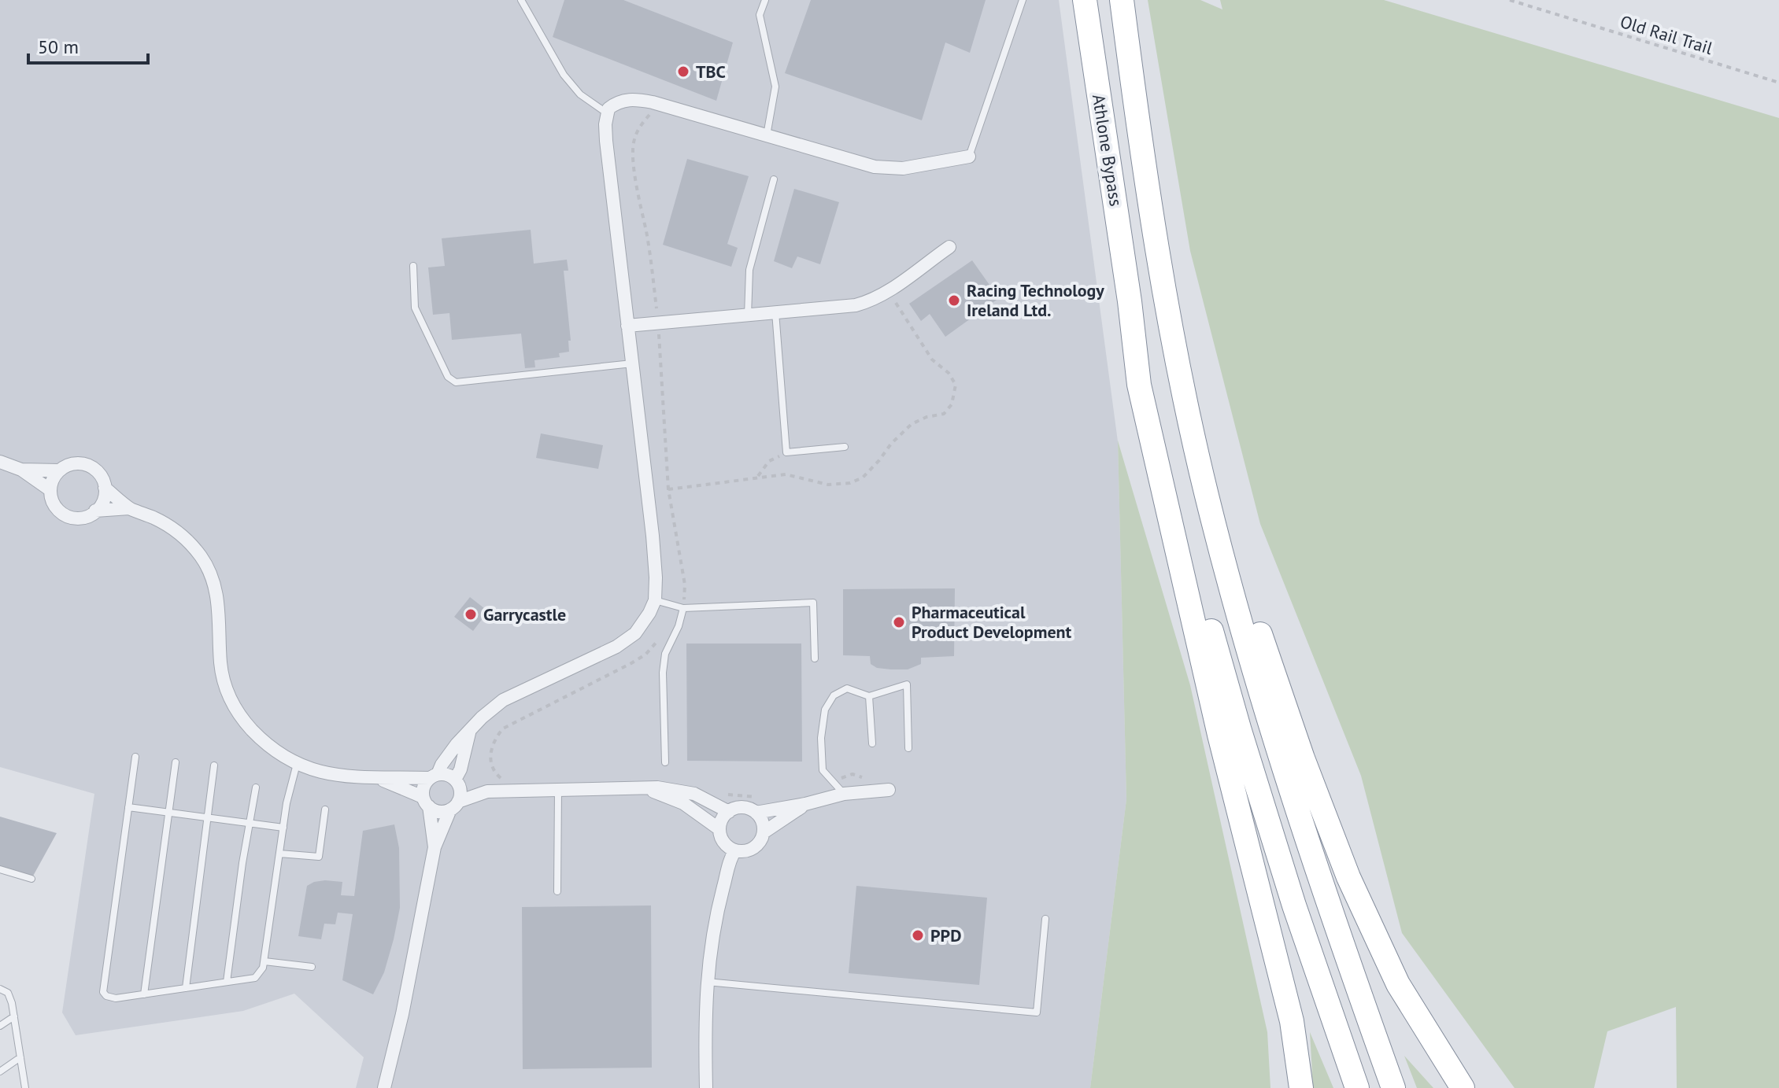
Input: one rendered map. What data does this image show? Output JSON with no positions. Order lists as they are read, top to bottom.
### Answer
{
  "streets": {
    "highway": ["Athlone Bypass"],
    "path": ["Old Rail Trail"]
  },
  "places": [
    "TBC",
    "Racing Technology Ireland Ltd.",
    "Garrycastle",
    "Pharmaceutical Product Development",
    "PPD"
  ],
  "scale_bar": "50 m"
}
